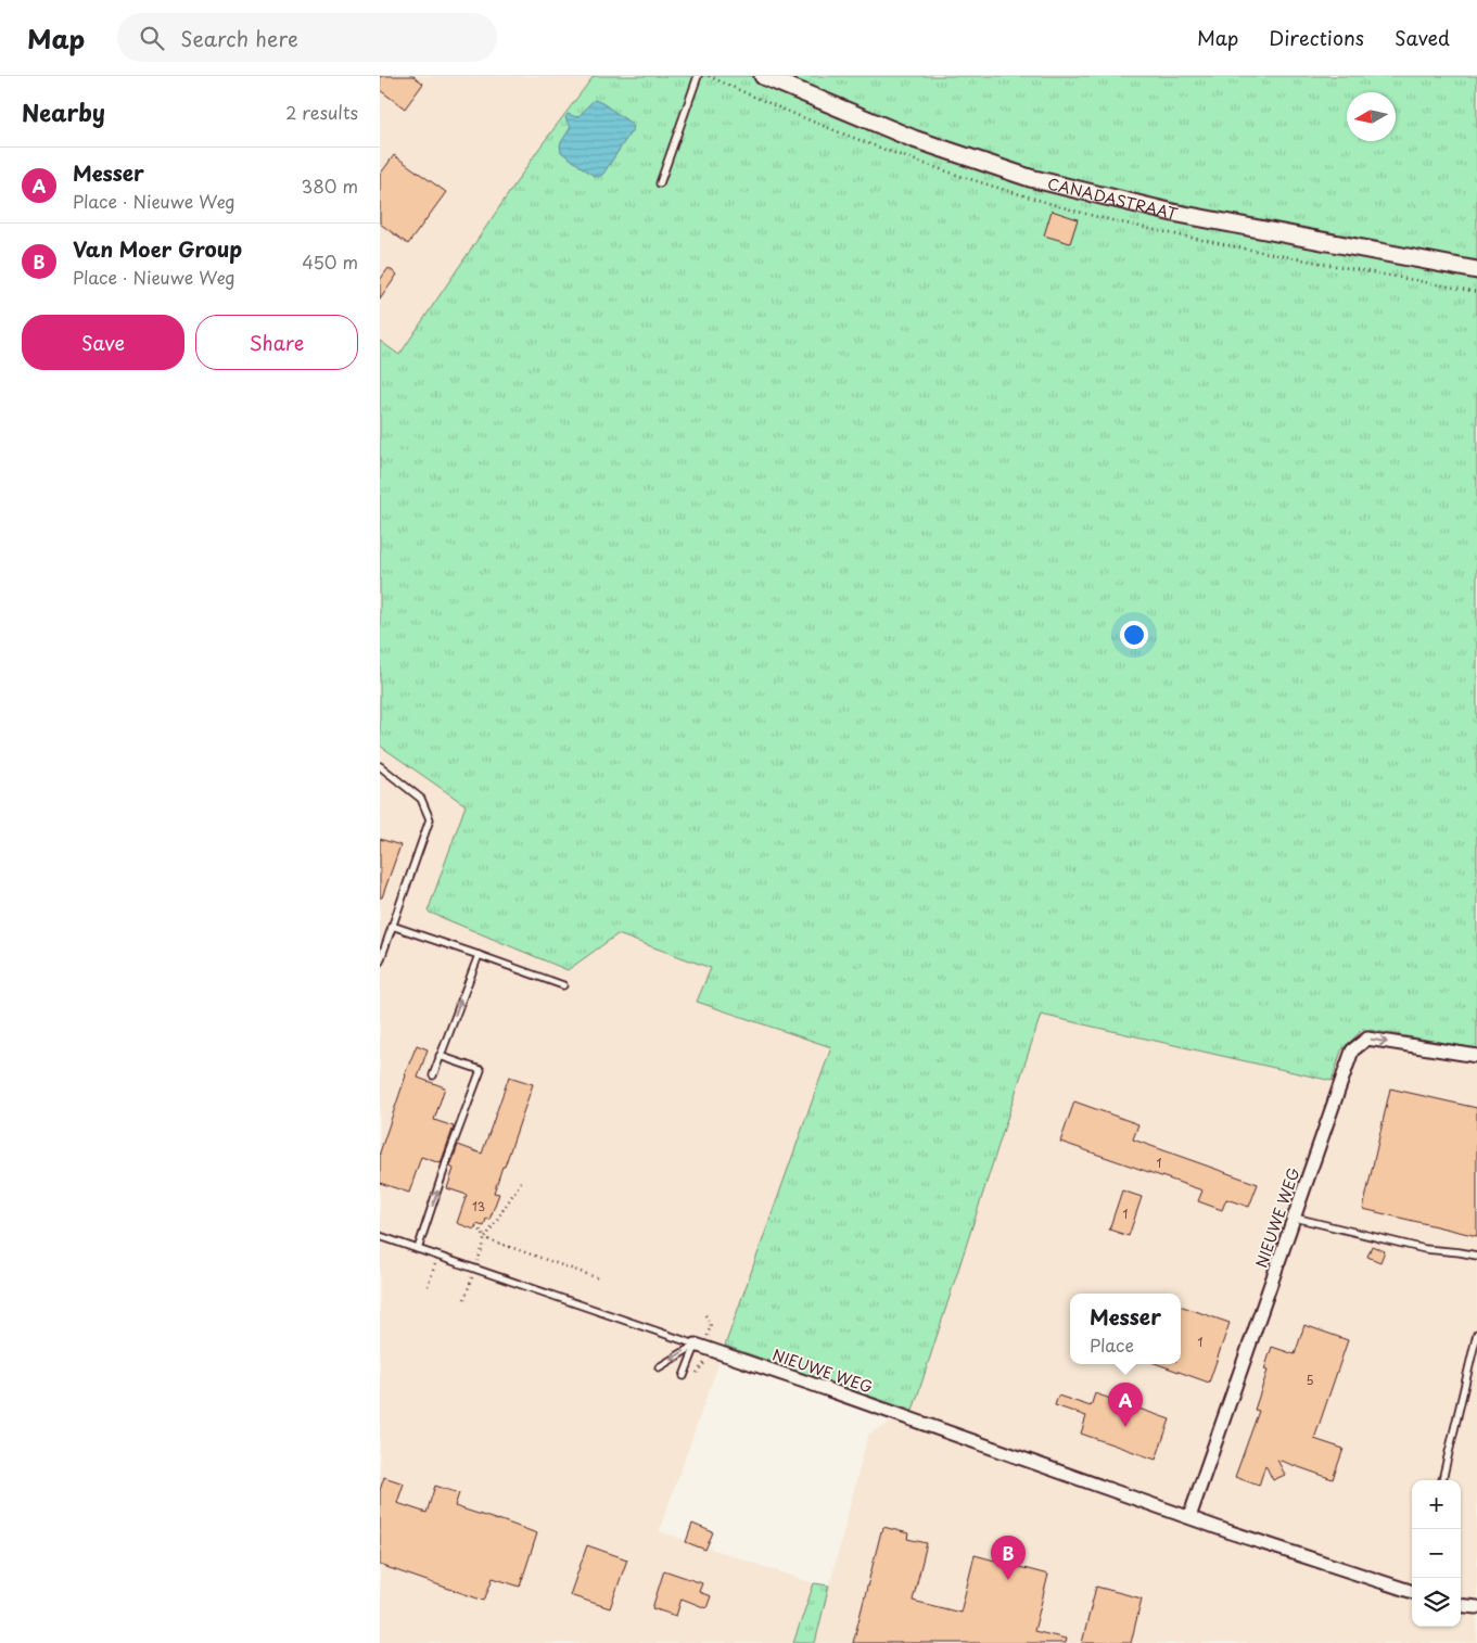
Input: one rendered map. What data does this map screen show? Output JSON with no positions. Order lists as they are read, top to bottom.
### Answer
{
  "streets": {
    "street": ["CANADASTRAAT", "NIEUWE WEG"]
  },
  "house_numbers": [
    "1",
    "13",
    "1",
    "1",
    "5"
  ],
  "north": "left",
  "page": {
    "header": "Map",
    "search": "Search here",
    "nav": ["Map", "Directions", "Saved"],
    "heading": ["Nearby", "2 results"],
    "list": [
      {
        "mark": "A",
        "name": "Messer",
        "note": "Place · Nieuwe Weg",
        "value": "380 m"
      },
      {
        "mark": "B",
        "name": "Van Moer Group",
        "note": "Place · Nieuwe Weg",
        "value": "450 m"
      }
    ],
    "buttons": ["Save", "Share"],
    "popup": ["Messer", "Place"],
    "pins": ["A", "B"],
    "map_buttons": ["+", "−"]
  }
}
